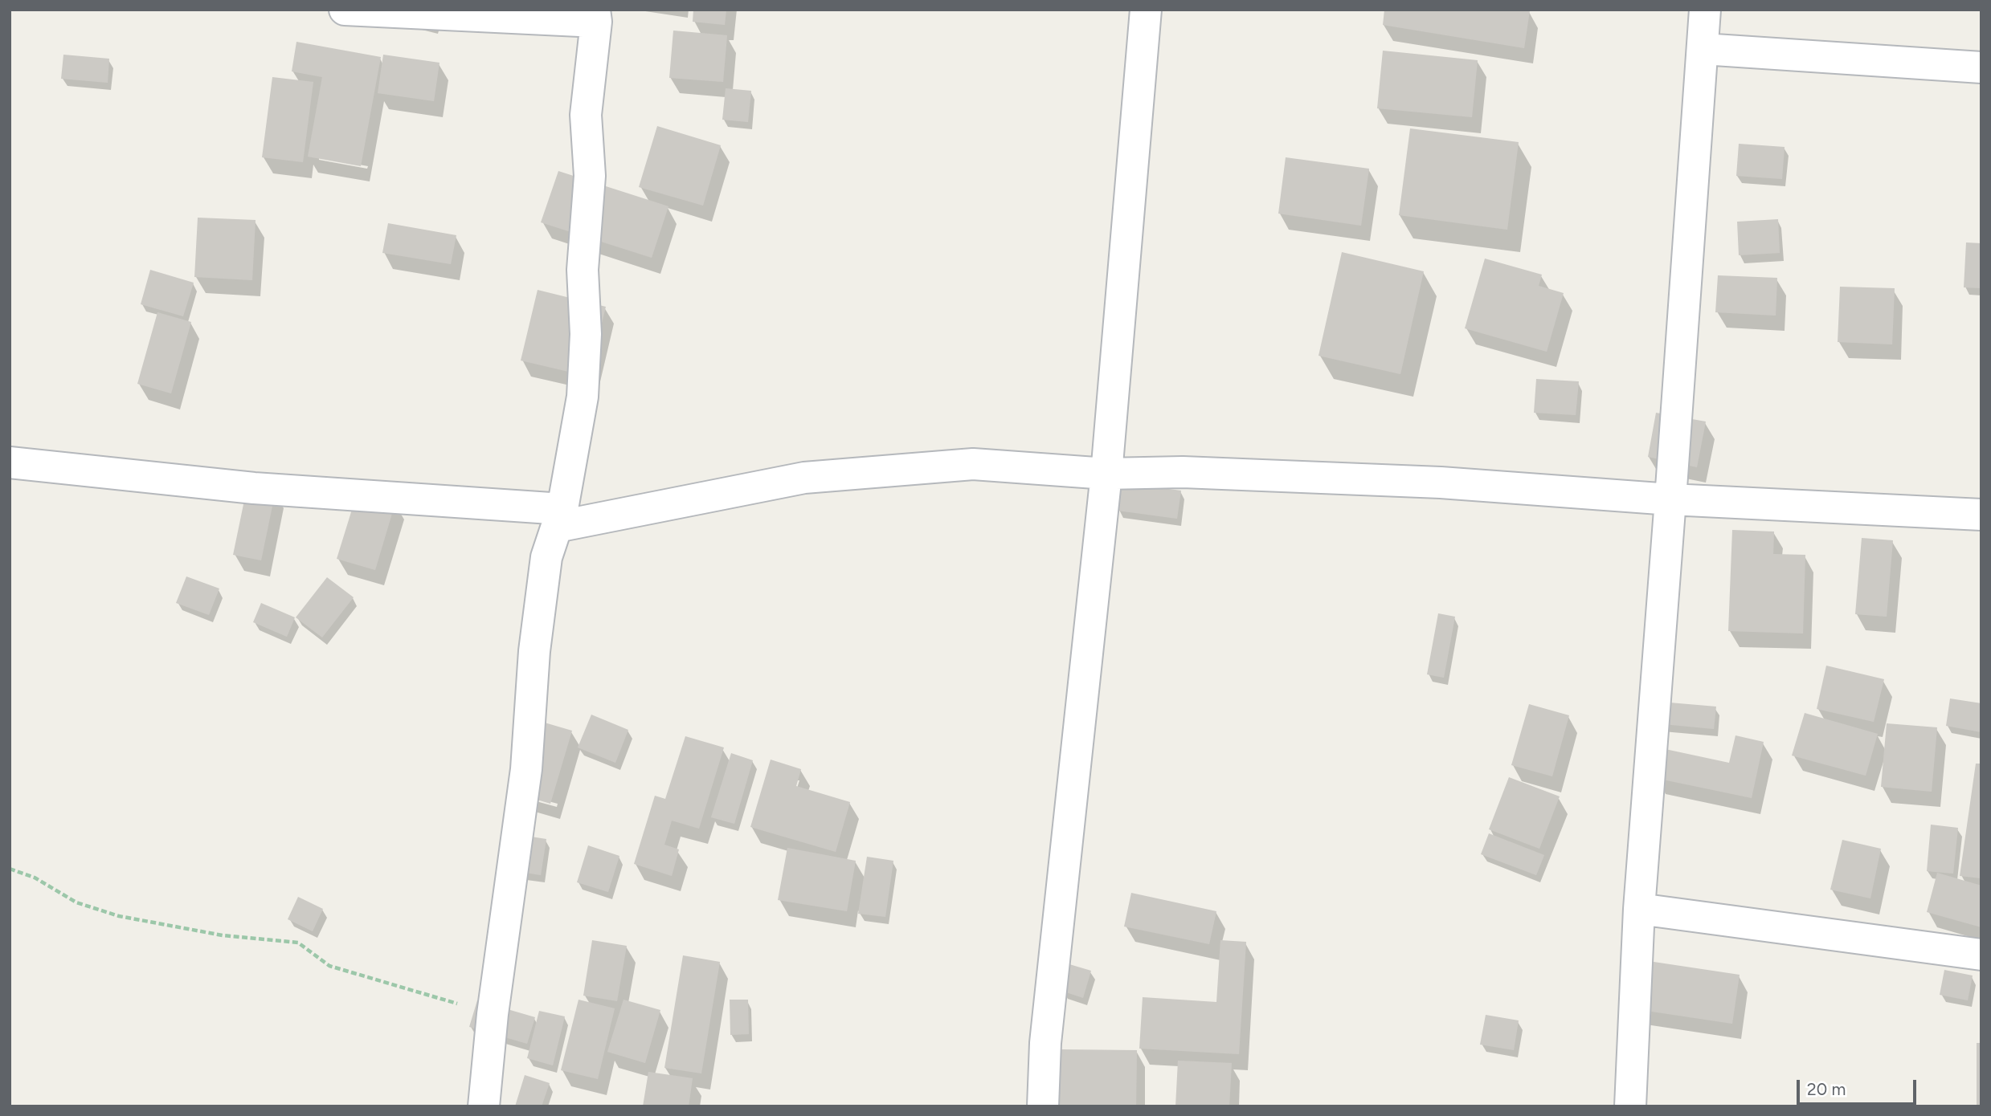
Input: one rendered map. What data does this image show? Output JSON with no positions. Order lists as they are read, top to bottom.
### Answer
{
  "scale_bar": "20 m"
}
